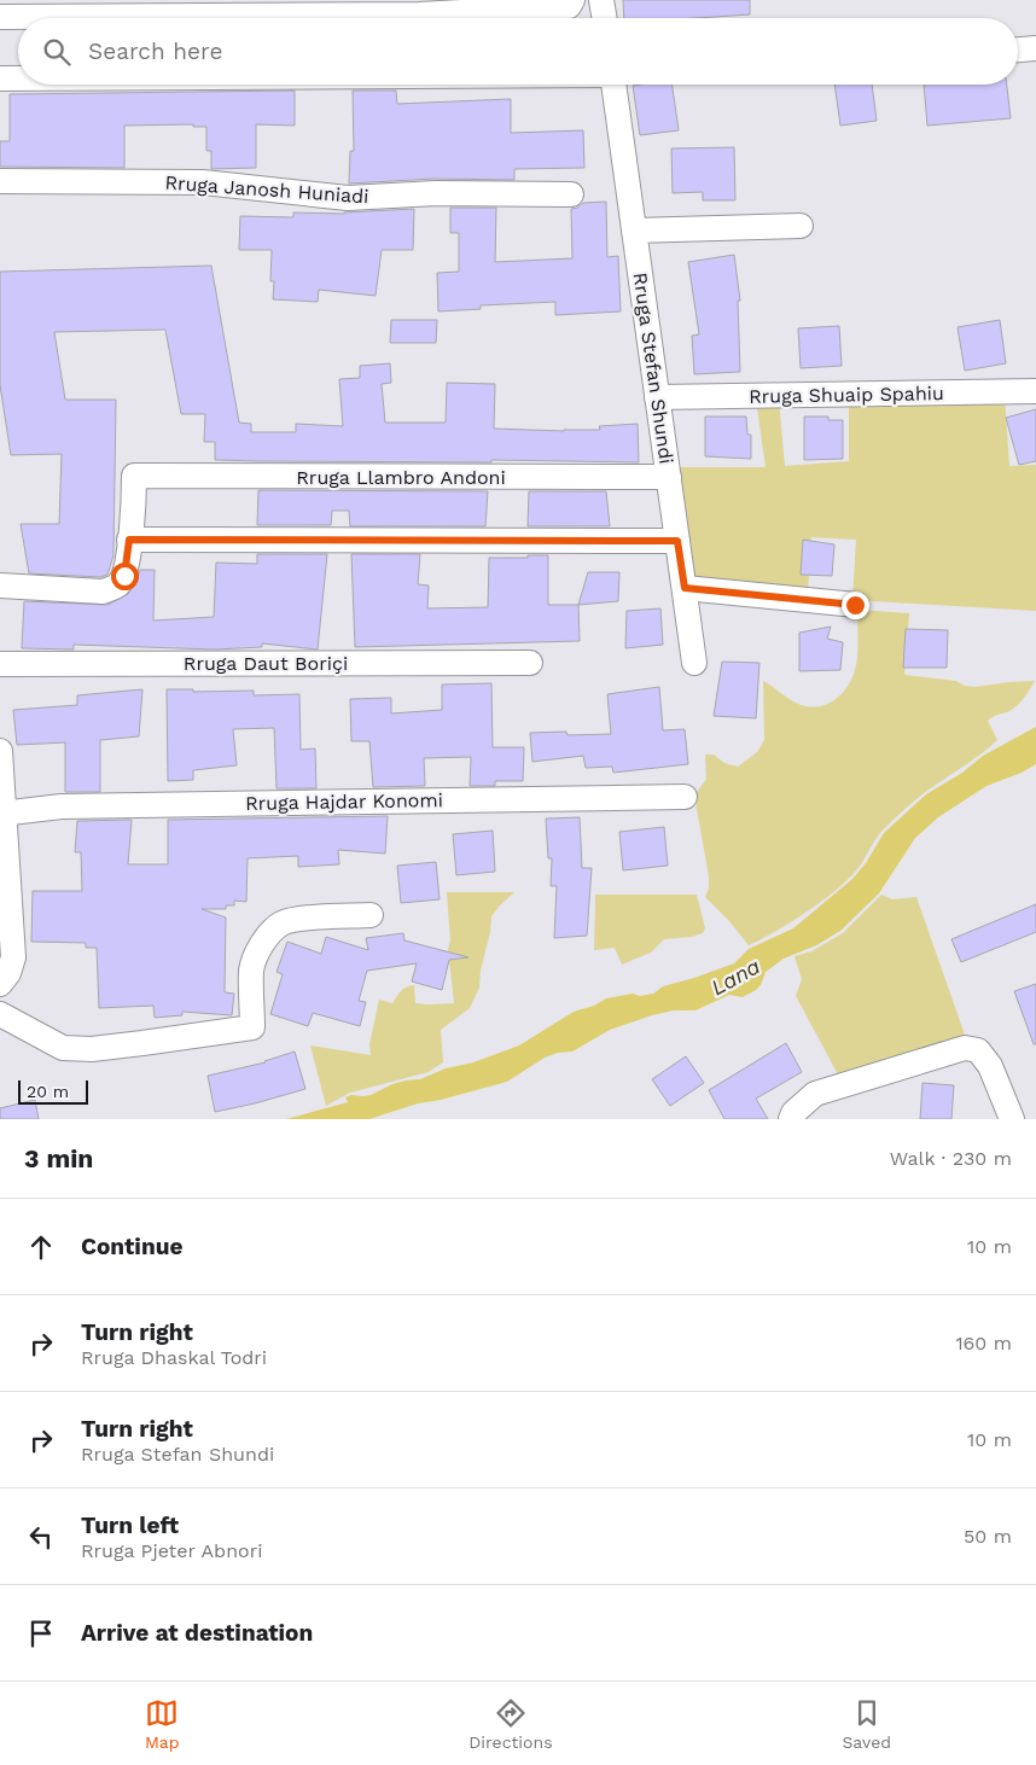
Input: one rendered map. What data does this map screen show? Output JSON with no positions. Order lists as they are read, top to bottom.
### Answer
{
  "streets": {
    "street": [
      "Rruga Janosh Huniadi",
      "Rruga Stefan Shundi",
      "Rruga Shuaip Spahiu",
      "Rruga Llambro Andoni",
      "Rruga Daut Boriçi",
      "Rruga Hajdar Konomi"
    ]
  },
  "crossings": [
    ["Rruga Stefan Shundi", "Rruga Shuaip Spahiu"],
    ["Rruga Stefan Shundi", "Rruga Llambro Andoni"]
  ],
  "water": ["Lana"],
  "scale_bar": "20 m",
  "page": {
    "search": "Search here",
    "scale": "20 m",
    "heading": ["3 min", "Walk · 230 m"],
    "list": [
      ["Continue", "10 m"],
      ["Turn right", "Rruga Dhaskal Todri", "160 m"],
      ["Turn right", "Rruga Stefan Shundi", "10 m"],
      ["Turn left", "Rruga Pjeter Abnori", "50 m"],
      "Arrive at destination"
    ],
    "nav": ["Map", "Directions", "Saved"]
  }
}
